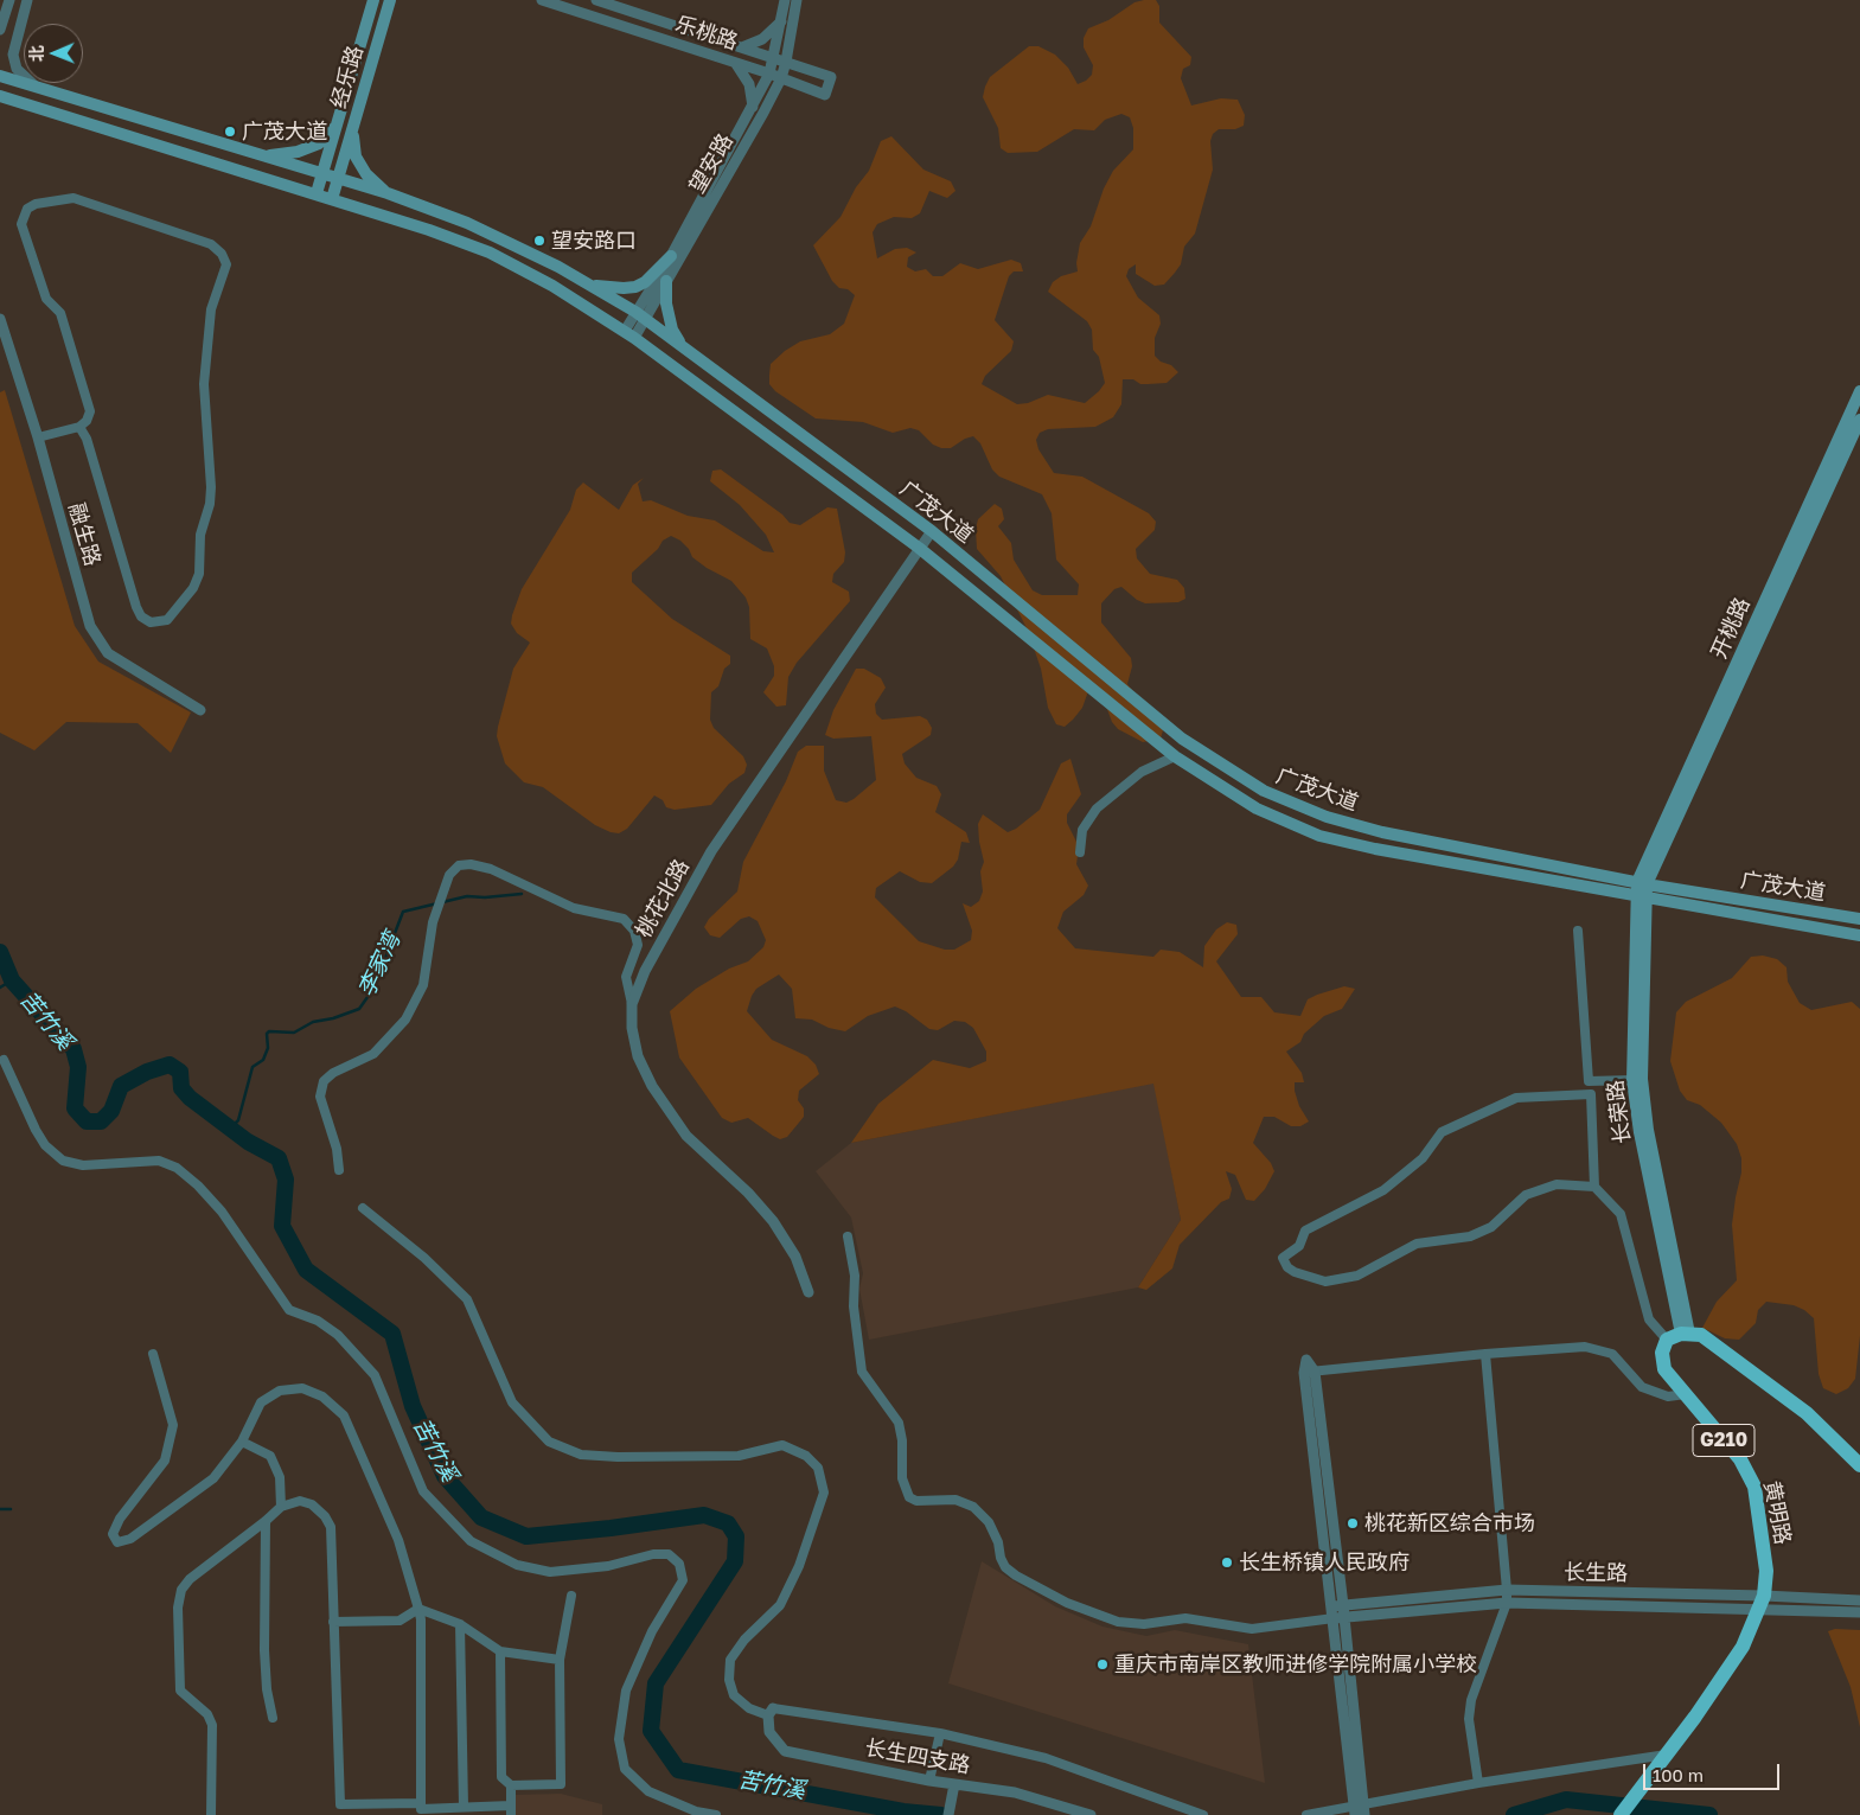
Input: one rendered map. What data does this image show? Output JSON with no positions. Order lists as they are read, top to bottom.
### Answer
{
  "streets": {
    "highway": ["G210", "黄明路"],
    "main road": [
      "经乐路",
      "广茂大道",
      "开桃路",
      "长荣路"
    ],
    "street": [
      "乐桃路",
      "望安路",
      "融生路",
      "桃花北路",
      "长生路",
      "长生四支路"
    ]
  },
  "crossings": [
    ["乐桃路", "望安路"],
    ["经乐路", "广茂大道"],
    ["望安路", "广茂大道"],
    ["广茂大道", "开桃路"],
    ["广茂大道", "桃花北路"],
    ["广茂大道", "长荣路"],
    ["开桃路", "长荣路"],
    ["长荣路", "黄明路"],
    ["黄明路", "长生路"]
  ],
  "water": ["李家湾", "苦竹溪"],
  "places": [
    "广茂大道",
    "望安路口",
    "桃花新区综合市场",
    "长生桥镇人民政府",
    "重庆市南岸区教师进修学院附属小学校"
  ],
  "scale_bar": "100 m",
  "north": "left"
}
